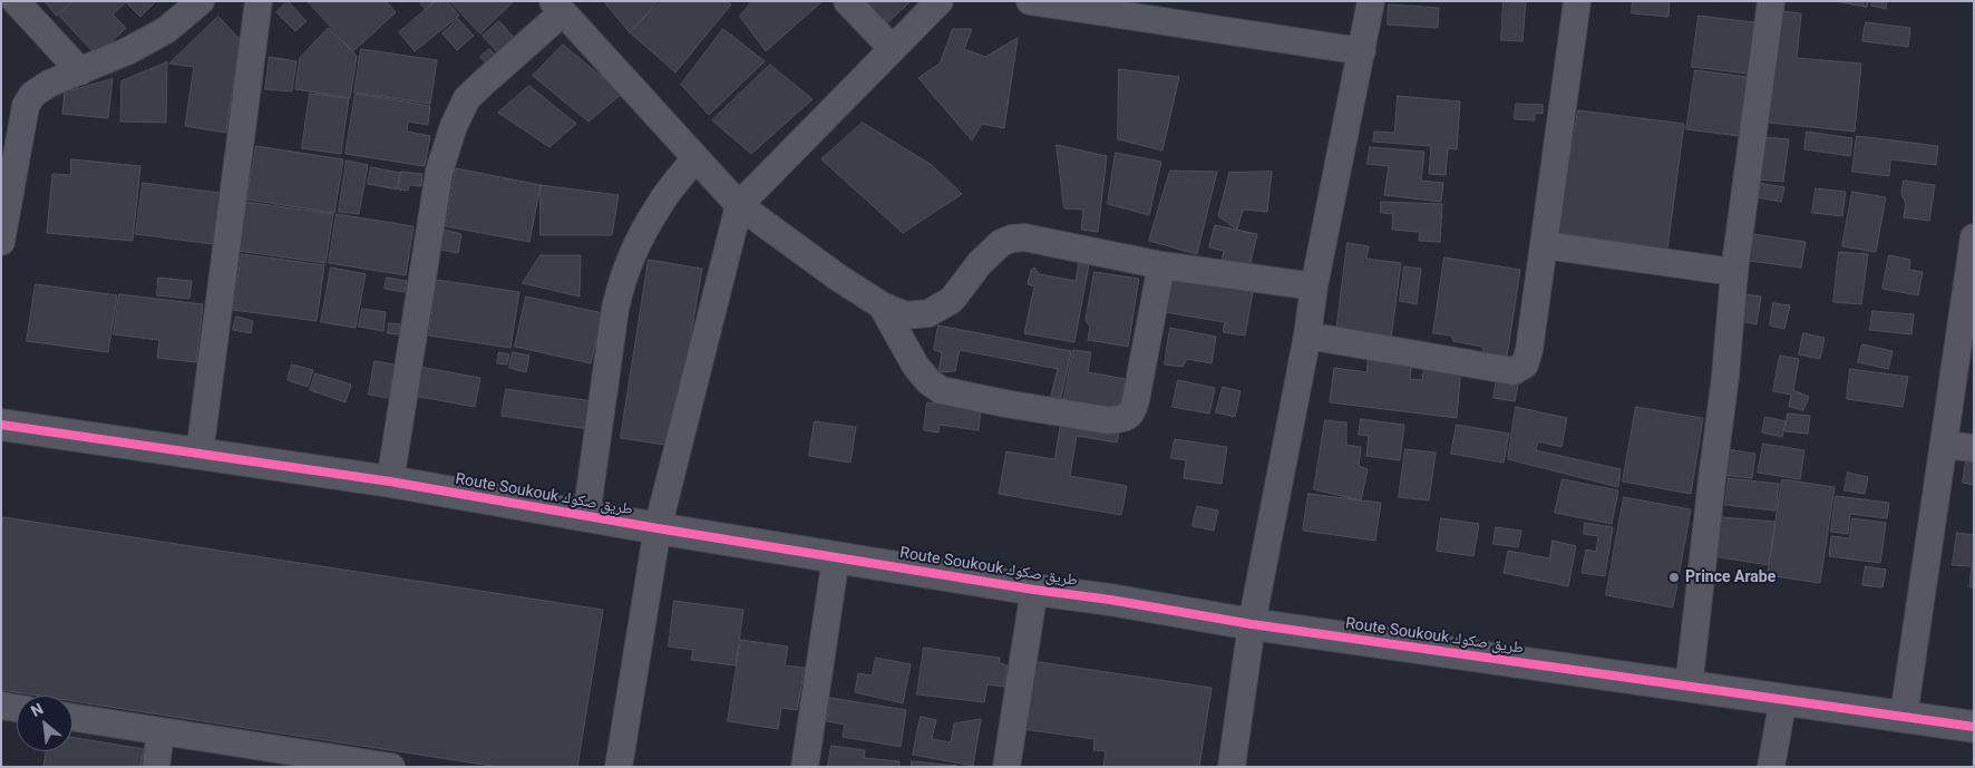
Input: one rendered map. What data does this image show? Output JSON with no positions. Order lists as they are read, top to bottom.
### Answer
{
  "streets": {
    "street": ["Route Soukouk طريق صكوك"]
  },
  "places": ["Prince Arabe"],
  "north": "top left"
}
